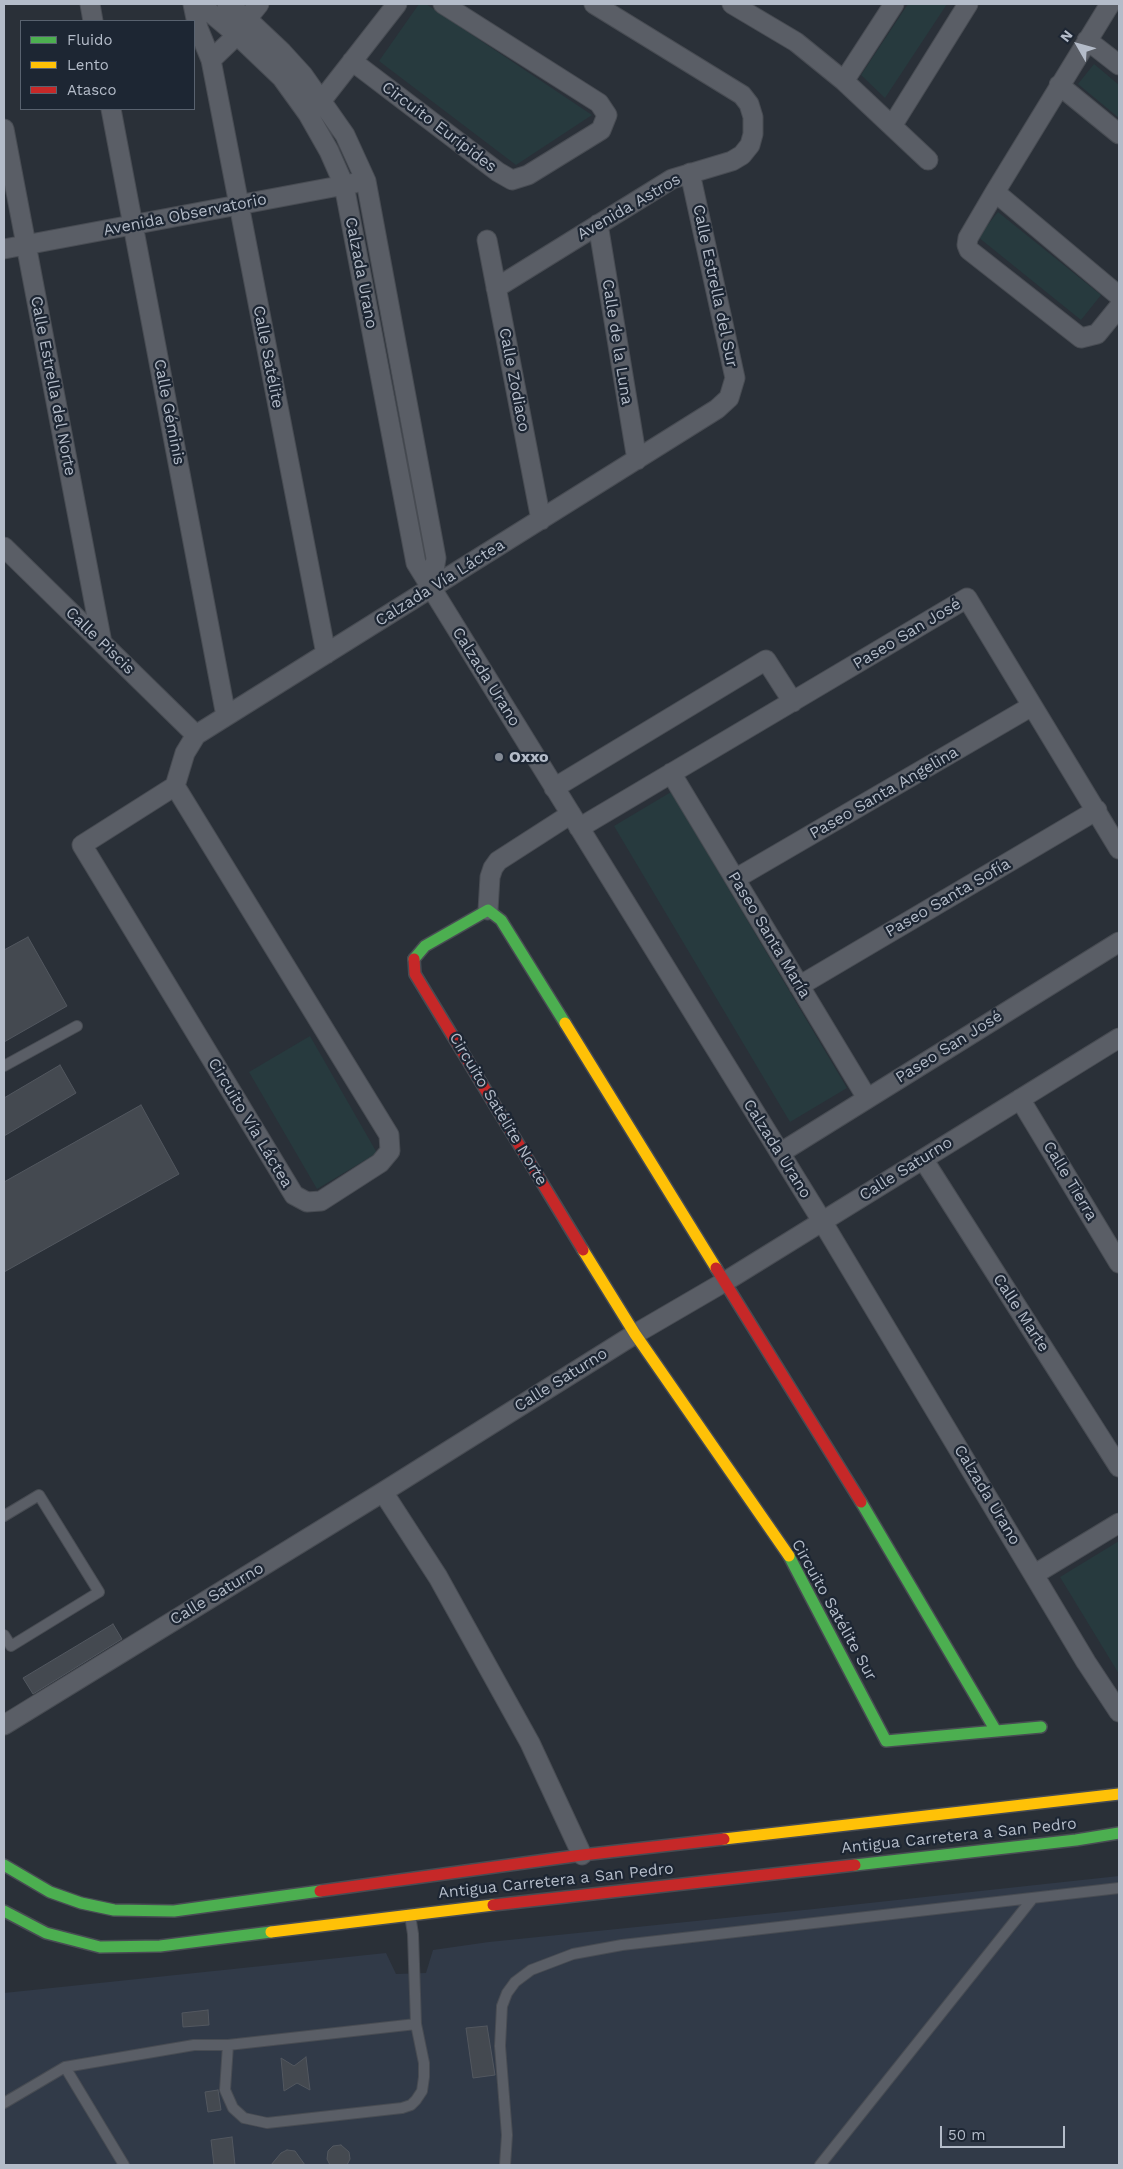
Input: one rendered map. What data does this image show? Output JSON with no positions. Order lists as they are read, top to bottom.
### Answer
{
  "streets": {
    "main road": ["Circuito Satélite Norte", "Circuito Satélite Sur", "Antigua Carretera a San Pedro"],
    "street": [
      "Circuito Eurípides",
      "Avenida Astros",
      "Avenida Observatorio",
      "Calzada Urano",
      "Calle Estrella del Sur",
      "Calle de la Luna",
      "Calle Satélite",
      "Calle Zodiaco",
      "Calle Estrella del Norte",
      "Calle Géminis",
      "Calzada Vía Láctea",
      "Paseo San José",
      "Calle Piscis",
      "Paseo Santa Angelina",
      "Paseo Santa Sofía",
      "Paseo Santa María",
      "Circuito Vía Láctea",
      "Calle Saturno",
      "Calle Tierra",
      "Calle Marte"
    ]
  },
  "crossings": [
    ["Avenida Astros", "Calle Estrella del Sur"],
    ["Avenida Astros", "Calle de la Luna"],
    ["Avenida Astros", "Calle Zodiaco"],
    ["Avenida Observatorio", "Calzada Urano"],
    ["Avenida Observatorio", "Calle Satélite"],
    ["Avenida Observatorio", "Calle Estrella del Norte"],
    ["Avenida Observatorio", "Calle Géminis"],
    ["Calzada Urano", "Calzada Vía Láctea"],
    ["Calzada Urano", "Paseo San José"],
    ["Calzada Urano", "Calle Saturno"],
    ["Calle Estrella del Sur", "Calzada Vía Láctea"],
    ["Calle de la Luna", "Calzada Vía Láctea"],
    ["Calle Satélite", "Calzada Vía Láctea"],
    ["Calle Zodiaco", "Calzada Vía Láctea"],
    ["Calle Estrella del Norte", "Calle Piscis"],
    ["Calle Géminis", "Calzada Vía Láctea"],
    ["Calzada Vía Láctea", "Calle Piscis"],
    ["Calzada Vía Láctea", "Circuito Vía Láctea"],
    ["Paseo San José", "Paseo Santa Angelina"],
    ["Paseo San José", "Paseo Santa Sofía"],
    ["Paseo San José", "Paseo Santa María"],
    ["Paseo Santa Angelina", "Paseo Santa María"],
    ["Paseo Santa Sofía", "Paseo Santa María"],
    ["Circuito Satélite Norte", "Calle Saturno"],
    ["Circuito Satélite Norte", "Circuito Satélite Sur"],
    ["Calle Saturno", "Calle Tierra"],
    ["Calle Saturno", "Calle Marte"],
    ["Calle Saturno", "Circuito Satélite Sur"]
  ],
  "places": ["Oxxo"],
  "legend": ["Fluido", "Lento", "Atasco"],
  "scale_bar": "50 m",
  "north": "top left"
}
